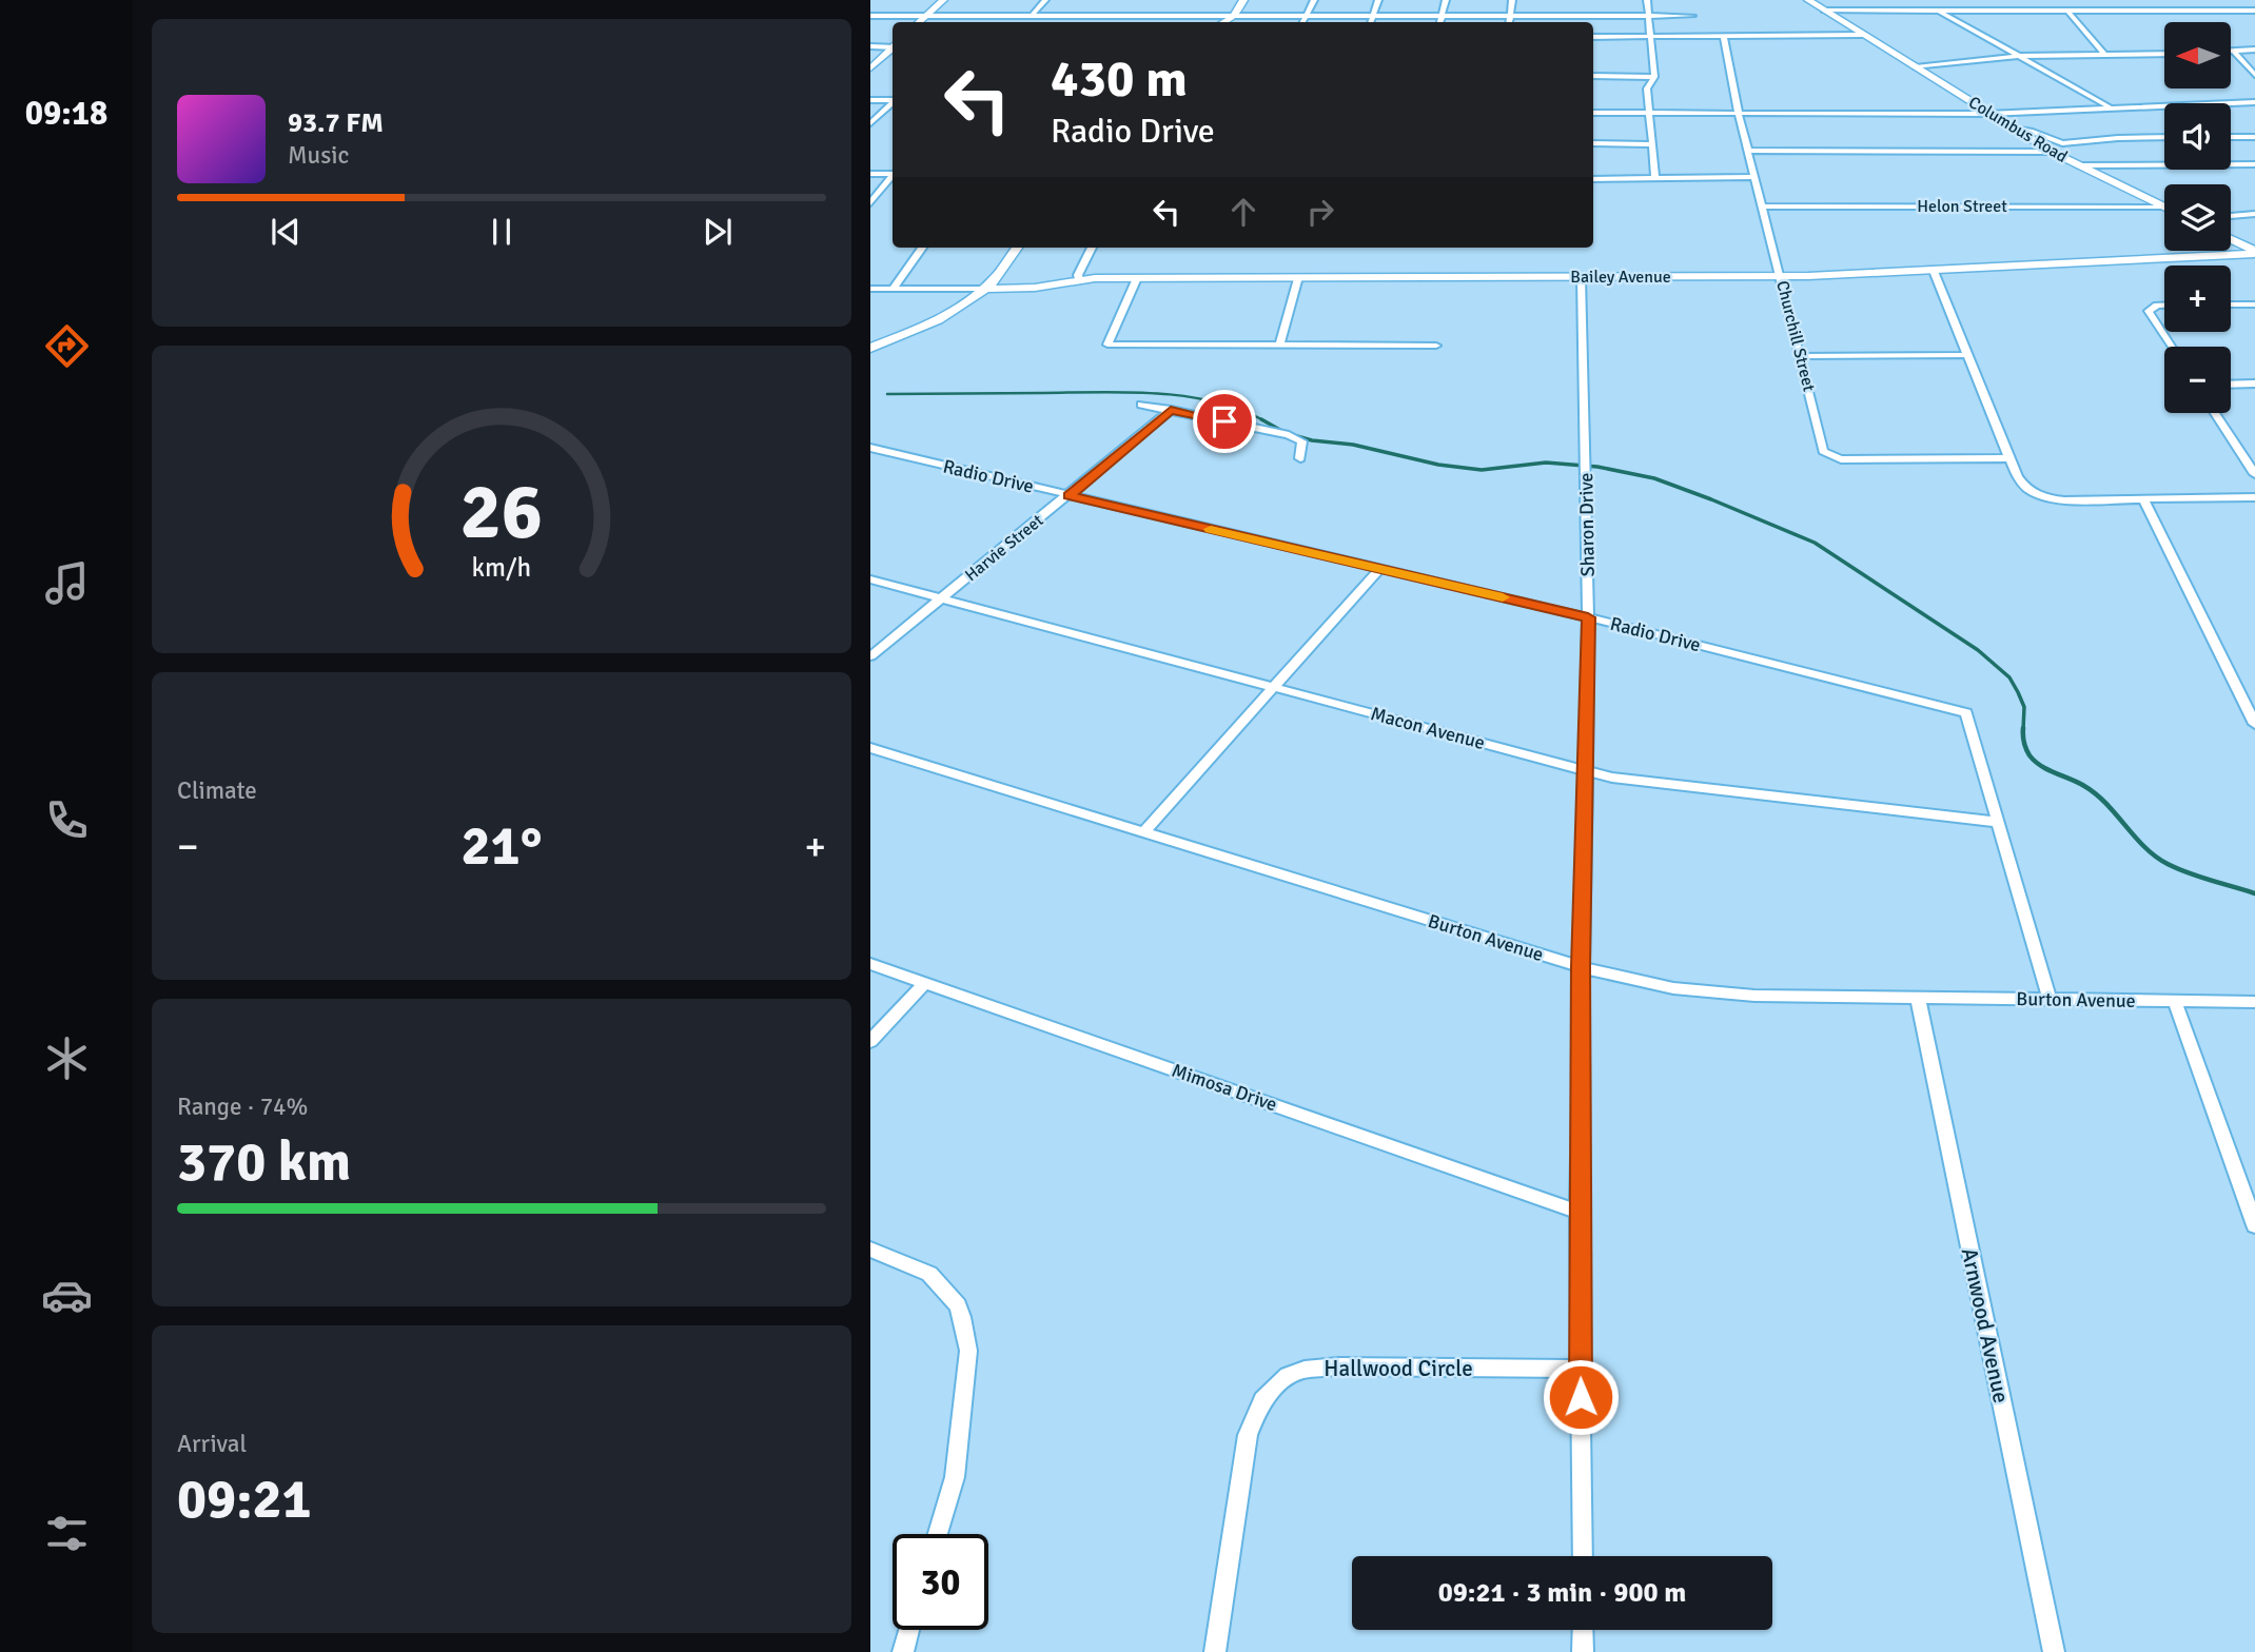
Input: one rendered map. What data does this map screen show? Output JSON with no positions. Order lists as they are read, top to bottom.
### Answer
{
  "streets": {
    "street": [
      "Columbus Road",
      "Helon Street",
      "Bailey Avenue",
      "Churchill Street",
      "Radio Drive",
      "Sharon Drive",
      "Harvie Street",
      "Macon Avenue",
      "Burton Avenue",
      "Mimosa Drive",
      "Arnwood Avenue",
      "Hallwood Circle"
    ]
  },
  "crossings": [
    ["Columbus Road", "Helon Street"],
    ["Helon Street", "Churchill Street"],
    ["Bailey Avenue", "Churchill Street"],
    ["Bailey Avenue", "Sharon Drive"],
    ["Radio Drive", "Sharon Drive"],
    ["Radio Drive", "Harvie Street"],
    ["Radio Drive", "Macon Avenue"],
    ["Sharon Drive", "Macon Avenue"],
    ["Sharon Drive", "Burton Avenue"],
    ["Sharon Drive", "Mimosa Drive"],
    ["Sharon Drive", "Hallwood Circle"],
    ["Harvie Street", "Macon Avenue"],
    ["Burton Avenue", "Arnwood Avenue"]
  ],
  "north": "left",
  "page": {
    "tabs": "09:18",
    "map_buttons": ["+", "−"],
    "turn": ["430 m", "Radio Drive"],
    "song": ["93.7 FM", "Music"],
    "tile": [
      "Climate",
      ["Range · 74%", "370 km"],
      ["Arrival", "09:21"]
    ],
    "heat": ["−", "21°", "+"],
    "limit": "30",
    "trip": "09:21 · 3 min · 900 m",
    "gauge": ["26", "km/h"]
  }
}
